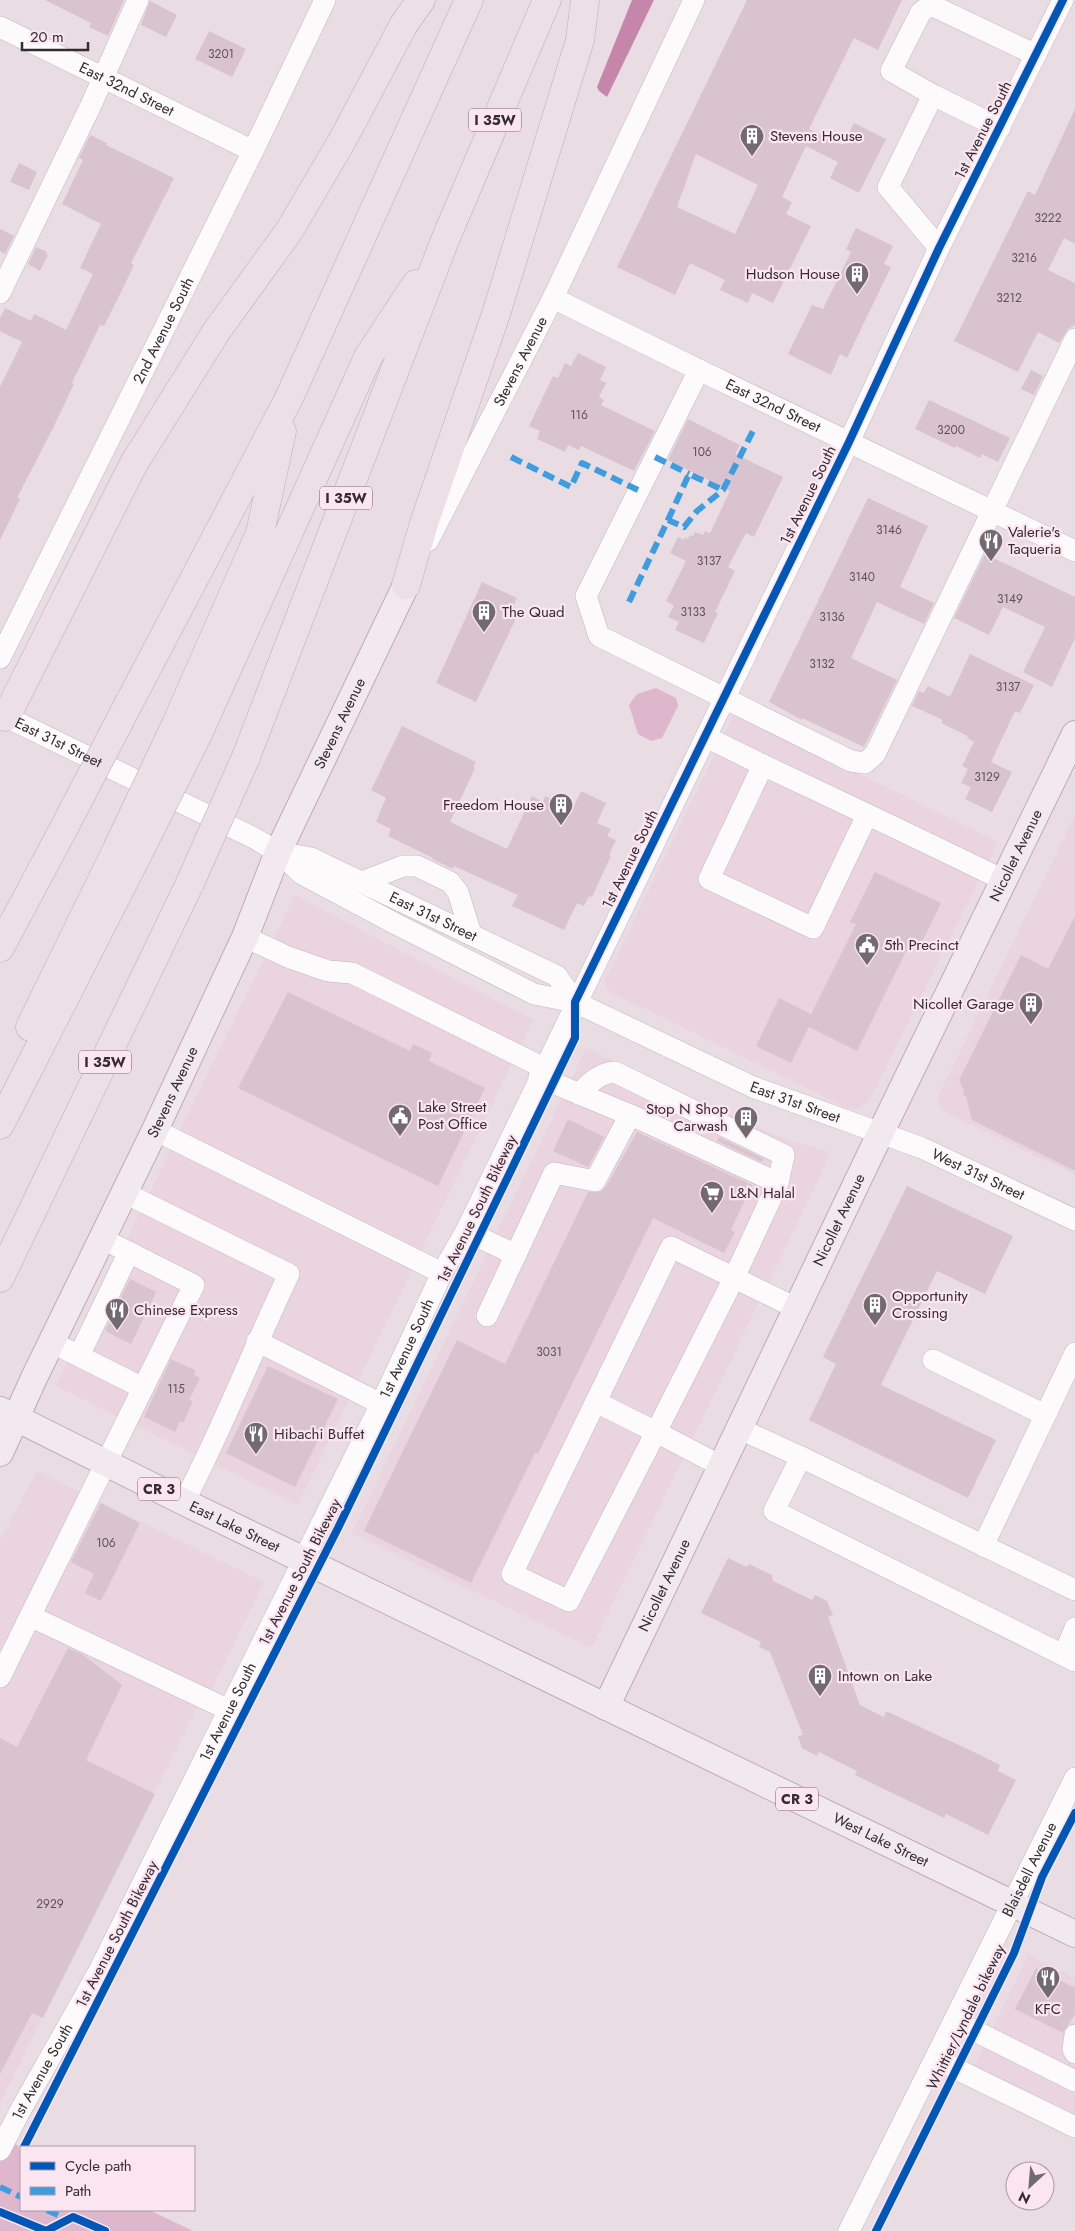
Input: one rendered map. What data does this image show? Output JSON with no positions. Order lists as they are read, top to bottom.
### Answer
{
  "streets": {
    "highway": ["I 35W"],
    "main road": [
      "Stevens Avenue",
      "Nicollet Avenue",
      "CR 3",
      "East Lake Street",
      "West Lake Street"
    ],
    "street": [
      "East 32nd Street",
      "1st Avenue South",
      "2nd Avenue South",
      "East 31st Street",
      "West 31st Street",
      "Blaisdell Avenue"
    ],
    "cycle path": ["1st Avenue South Bikeway", "Whittier/Lyndale bikeway"]
  },
  "crossings": [
    ["East 32nd Street", "1st Avenue South"],
    ["East 32nd Street", "2nd Avenue South"],
    ["East 32nd Street", "Stevens Avenue"],
    ["1st Avenue South", "East 31st Street"],
    ["1st Avenue South", "East Lake Street"],
    ["Stevens Avenue", "East 31st Street"],
    ["Stevens Avenue", "East Lake Street"],
    ["East 31st Street", "Nicollet Avenue"],
    ["East 31st Street", "West 31st Street"],
    ["Nicollet Avenue", "West 31st Street"],
    ["Nicollet Avenue", "East Lake Street"],
    ["Nicollet Avenue", "West Lake Street"],
    ["East Lake Street", "West Lake Street"],
    ["West Lake Street", "Blaisdell Avenue"]
  ],
  "places": {
    "building": [
      "Stevens House",
      "Hudson House",
      "The Quad",
      "Freedom House",
      "Nicollet Garage",
      "Stop N Shop Carwash",
      "Opportunity Crossing",
      "Intown on Lake"
    ],
    "restaurant": [
      "Valerie's Taqueria",
      "Chinese Express",
      "Hibachi Buffet",
      "KFC"
    ],
    "public building": ["5th Precinct", "Lake Street Post Office"],
    "supermarket": ["L&N Halal"]
  },
  "house_numbers": [
    "3201",
    "3222",
    "3216",
    "3212",
    "116",
    "3200",
    "106",
    "3146",
    "3137",
    "3140",
    "3149",
    "3133",
    "3136",
    "3132",
    "3137",
    "3129",
    "3031",
    "115",
    "106",
    "2929"
  ],
  "legend": ["Cycle path", "Path"],
  "scale_bar": "20 m",
  "north": "bottom left"
}
